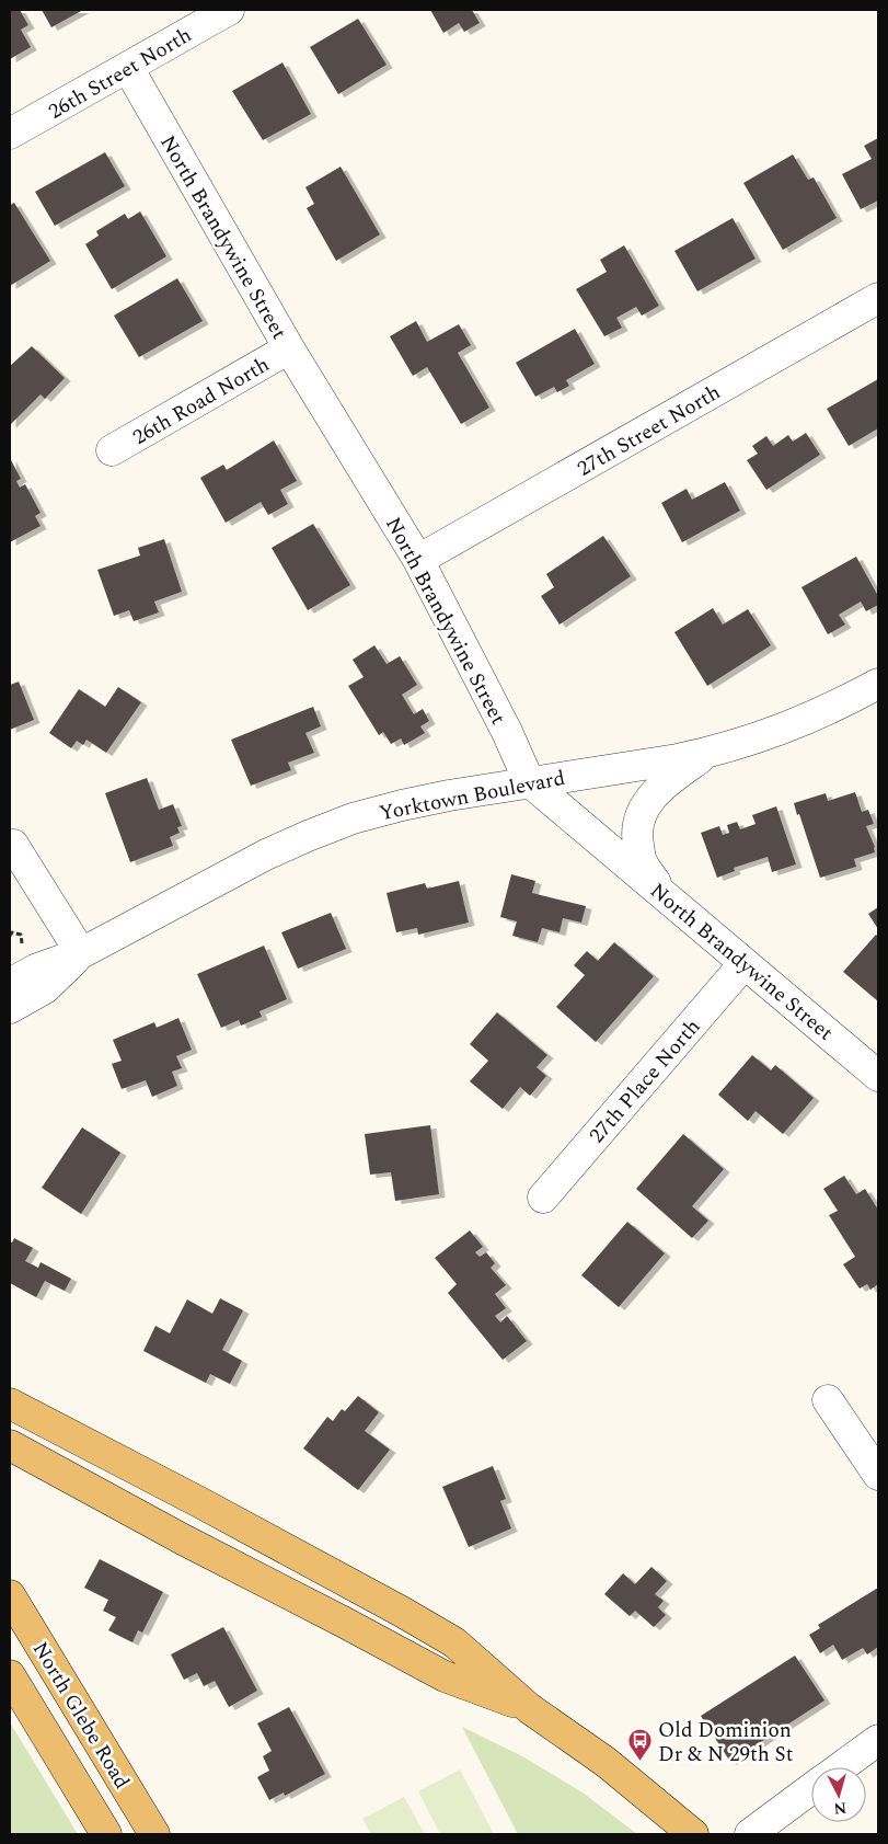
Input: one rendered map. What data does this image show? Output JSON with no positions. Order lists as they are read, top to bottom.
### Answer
{
  "streets": {
    "main road": ["North Glebe Road"],
    "street": [
      "26th Street North",
      "North Brandywine Street",
      "26th Road North",
      "27th Street North",
      "Yorktown Boulevard",
      "27th Place North"
    ]
  },
  "crossings": [
    ["26th Street North", "North Brandywine Street"],
    ["North Brandywine Street", "26th Road North"],
    ["North Brandywine Street", "27th Street North"],
    ["North Brandywine Street", "Yorktown Boulevard"],
    ["North Brandywine Street", "27th Place North"]
  ],
  "places": {
    "bus stop": ["Old Dominion Dr & N 29th St"]
  },
  "north": "bottom"
}
